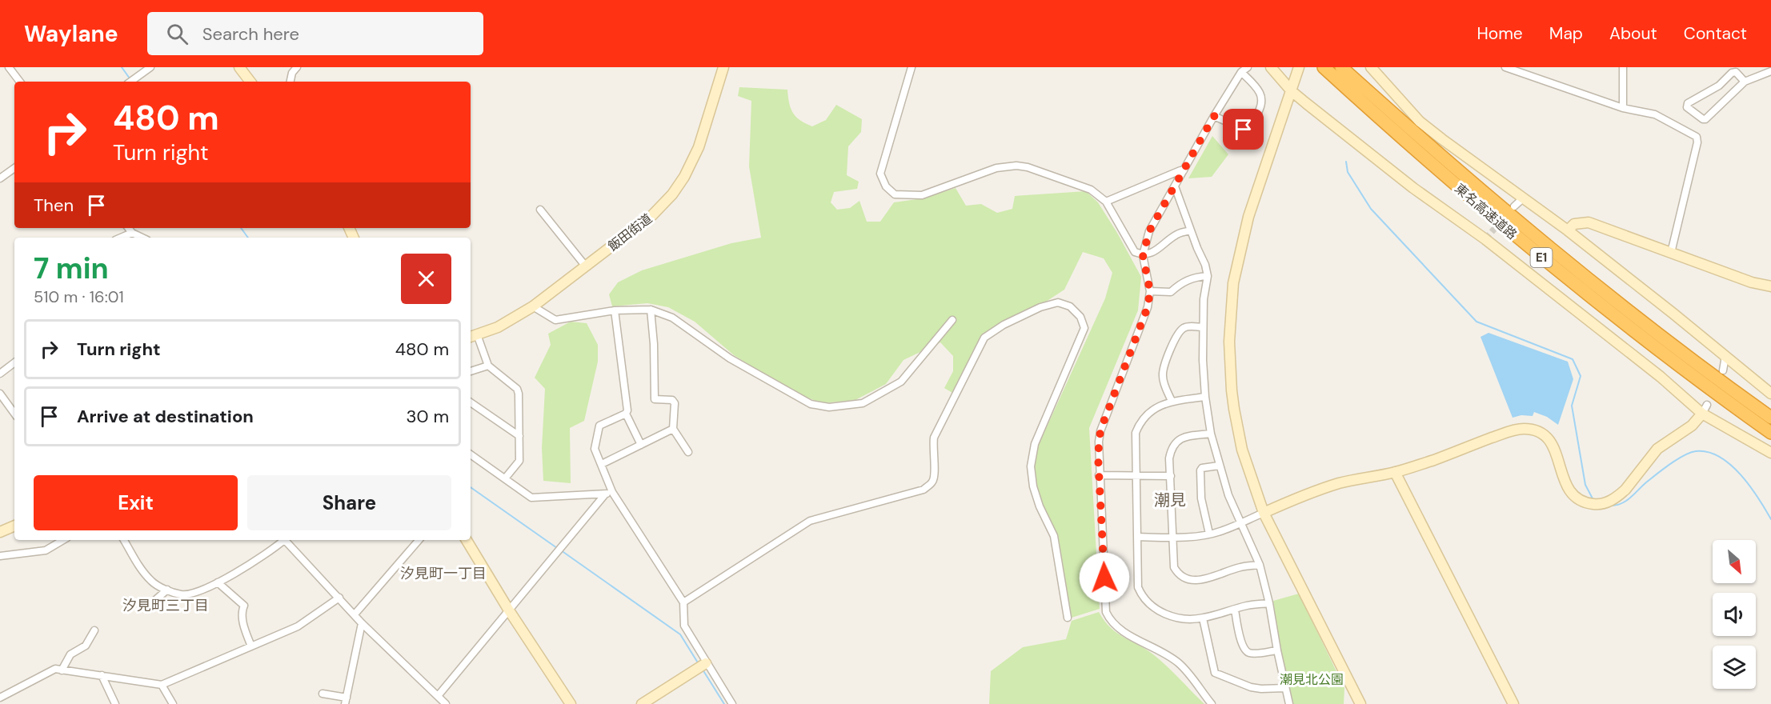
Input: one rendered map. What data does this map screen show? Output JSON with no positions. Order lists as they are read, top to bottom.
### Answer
{
  "streets": {
    "highway": ["東名高速道路", "E1"],
    "street": ["飯田街道"]
  },
  "districts": ["潮見", "汐見町一丁目", "汐見町三丁目"],
  "parks": ["潮見北公園"],
  "north": "bottom right",
  "page": {
    "header": "Waylane",
    "search": "Search here",
    "nav": [
      "Home",
      "Map",
      "About",
      "Contact"
    ],
    "turn": ["480 m", "Turn right"],
    "then": "Then",
    "heading": ["7 min", "510 m · 16:01"],
    "list": [
      {
        "name": "Turn right",
        "value": "480 m"
      },
      {
        "name": "Arrive at destination",
        "value": "30 m"
      }
    ],
    "buttons": ["Exit", "Share"]
  }
}
